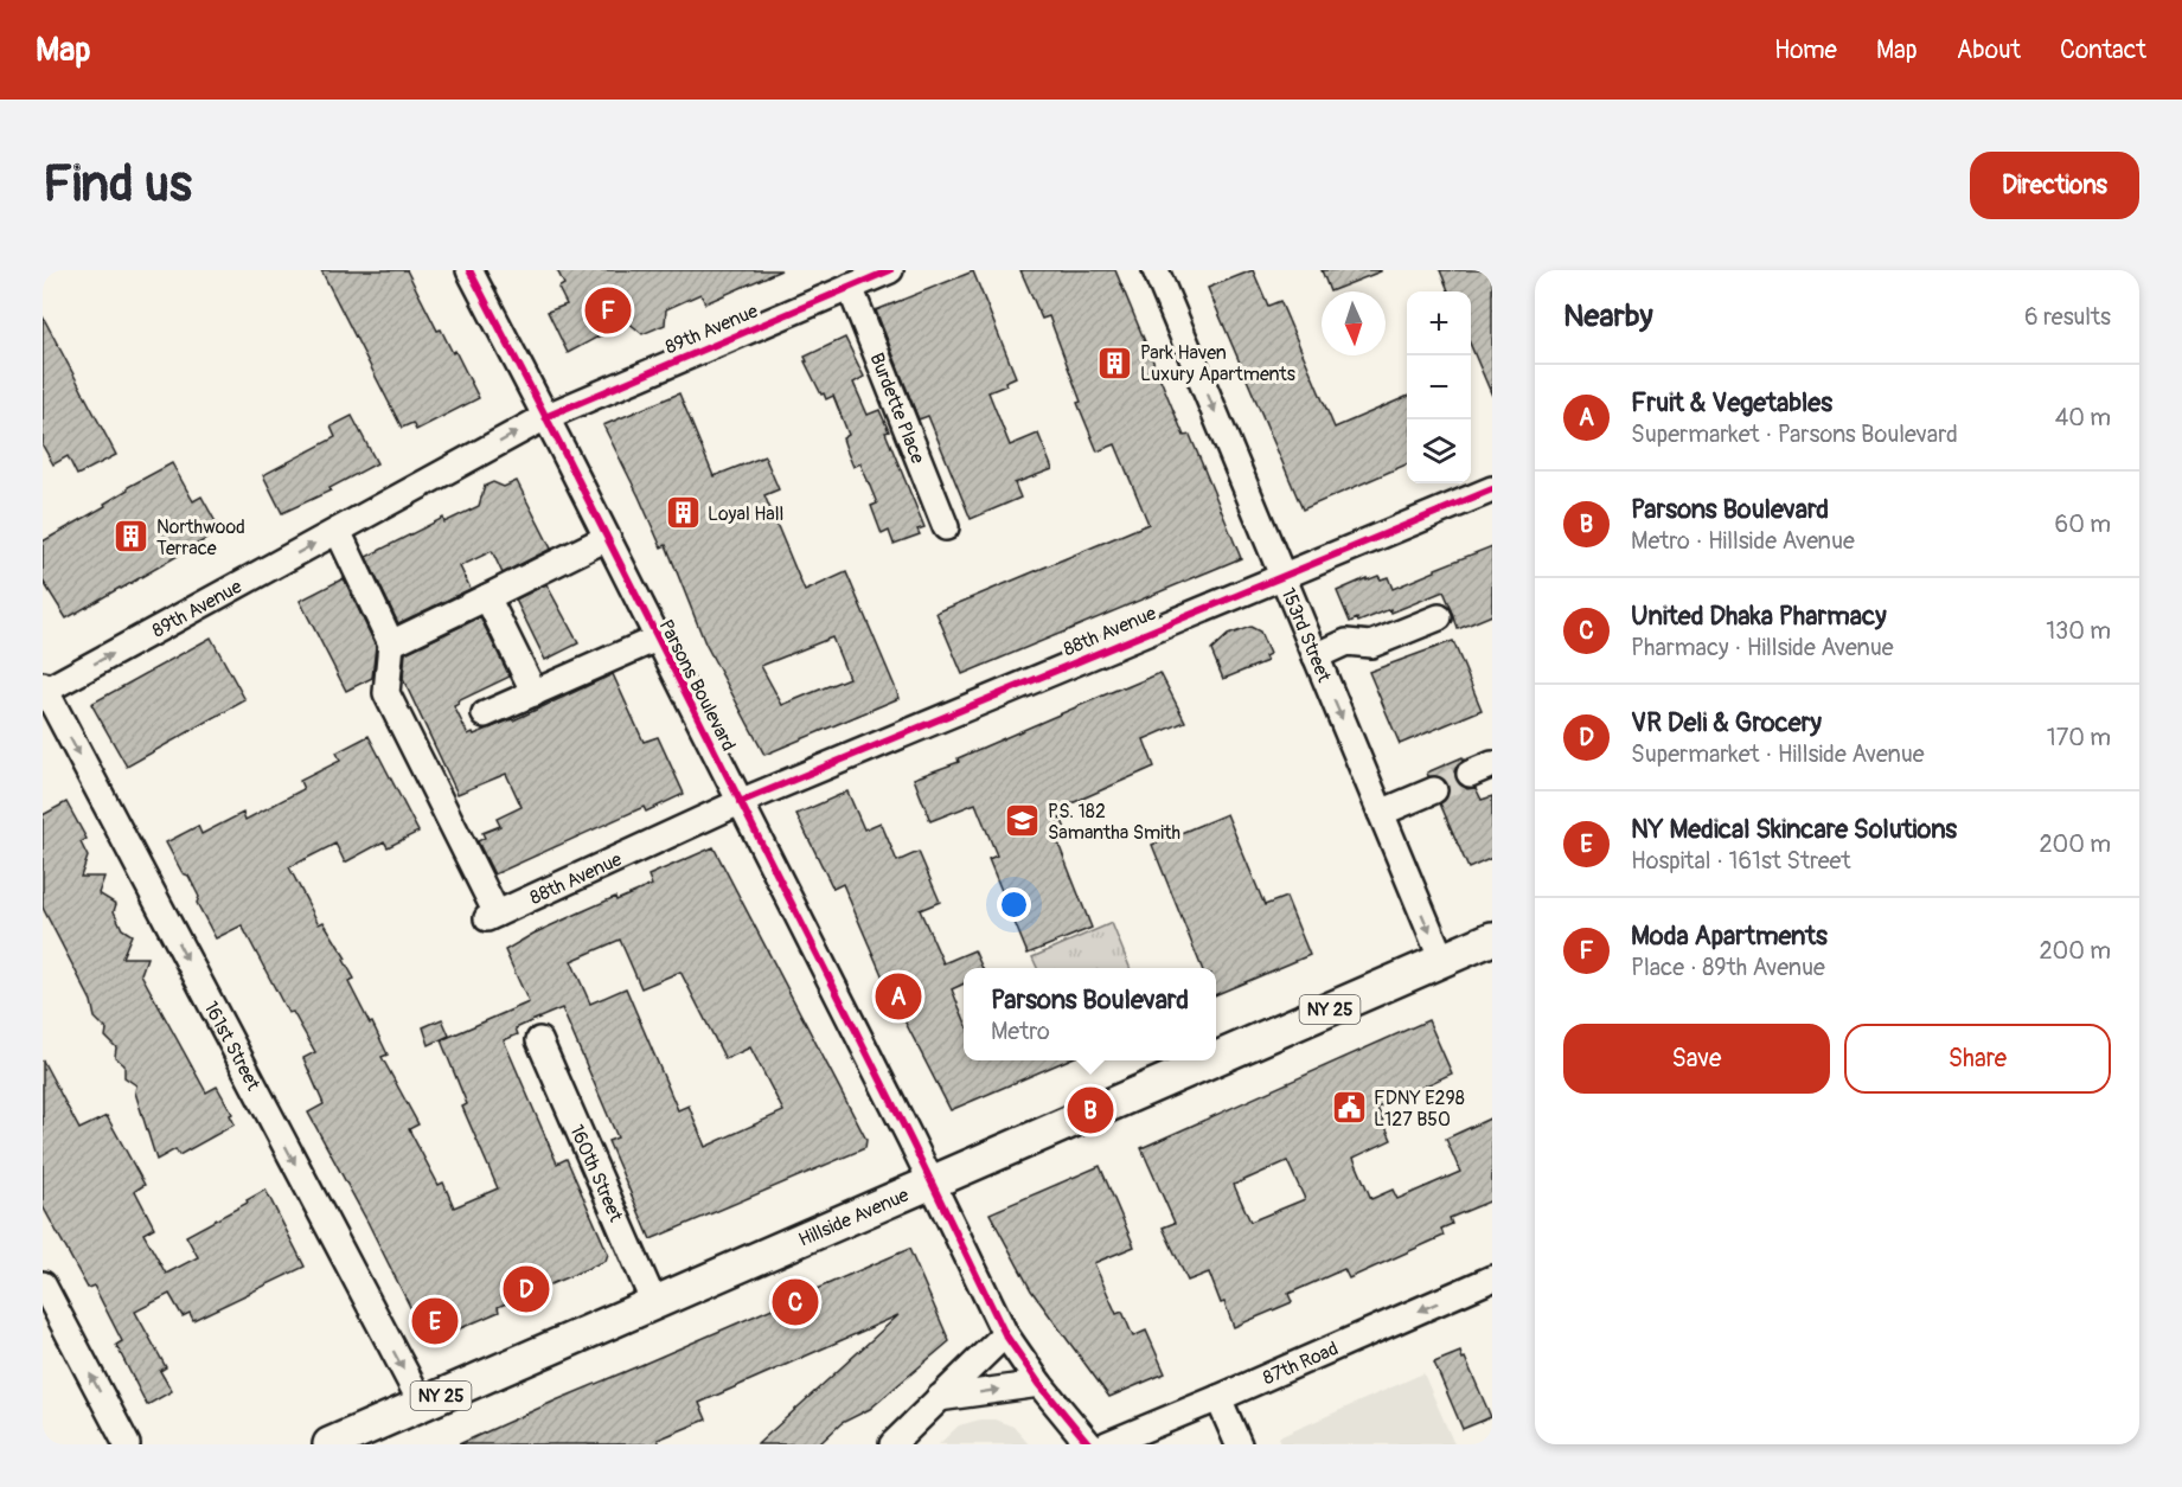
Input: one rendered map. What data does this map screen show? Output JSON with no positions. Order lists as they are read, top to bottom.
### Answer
{
  "streets": {
    "main road": ["NY 25", "Hillside Avenue"],
    "street": [
      "89th Avenue",
      "Burdette Place",
      "88th Avenue",
      "153rd Street",
      "Parsons Boulevard",
      "161st Street",
      "160th Street",
      "87th Road"
    ]
  },
  "crossings": [
    ["89th Avenue", "Burdette Place"],
    ["89th Avenue", "Parsons Boulevard"],
    ["89th Avenue", "161st Street"],
    ["88th Avenue", "153rd Street"],
    ["88th Avenue", "Parsons Boulevard"],
    ["153rd Street", "Hillside Avenue"],
    ["Parsons Boulevard", "Hillside Avenue"],
    ["161st Street", "Hillside Avenue"],
    ["160th Street", "Hillside Avenue"]
  ],
  "one_way": ["153rd Street", "161st Street", "87th Road"],
  "places": {
    "building": ["Park Haven Luxury Apartments", "Loyal Hall", "Northwood Terrace"],
    "school or university": ["P.S. 182 Samantha Smith"],
    "public building": ["FDNY E298 L127 B50"]
  },
  "north": "bottom",
  "page": {
    "header": "Map",
    "nav": [
      "Home",
      "Map",
      "About",
      "Contact"
    ],
    "buttons": [
      "Directions",
      ["Save", "Share"]
    ],
    "title": "Find us",
    "heading": ["Nearby", "6 results"],
    "pins": [
      "F",
      "A",
      "B",
      "D",
      "C",
      "E"
    ],
    "map_buttons": ["+", "−"],
    "list": [
      {
        "mark": "A",
        "name": "Fruit & Vegetables",
        "note": "Supermarket · Parsons Boulevard",
        "value": "40 m"
      },
      {
        "mark": "B",
        "name": "Parsons Boulevard",
        "note": "Metro · Hillside Avenue",
        "value": "60 m"
      },
      {
        "mark": "C",
        "name": "United Dhaka Pharmacy",
        "note": "Pharmacy · Hillside Avenue",
        "value": "130 m"
      },
      {
        "mark": "D",
        "name": "VR Deli & Grocery",
        "note": "Supermarket · Hillside Avenue",
        "value": "170 m"
      },
      {
        "mark": "E",
        "name": "NY Medical Skincare Solutions",
        "note": "Hospital · 161st Street",
        "value": "200 m"
      },
      {
        "mark": "F",
        "name": "Moda Apartments",
        "note": "Place · 89th Avenue",
        "value": "200 m"
      }
    ],
    "popup": ["Parsons Boulevard", "Metro"]
  }
}
